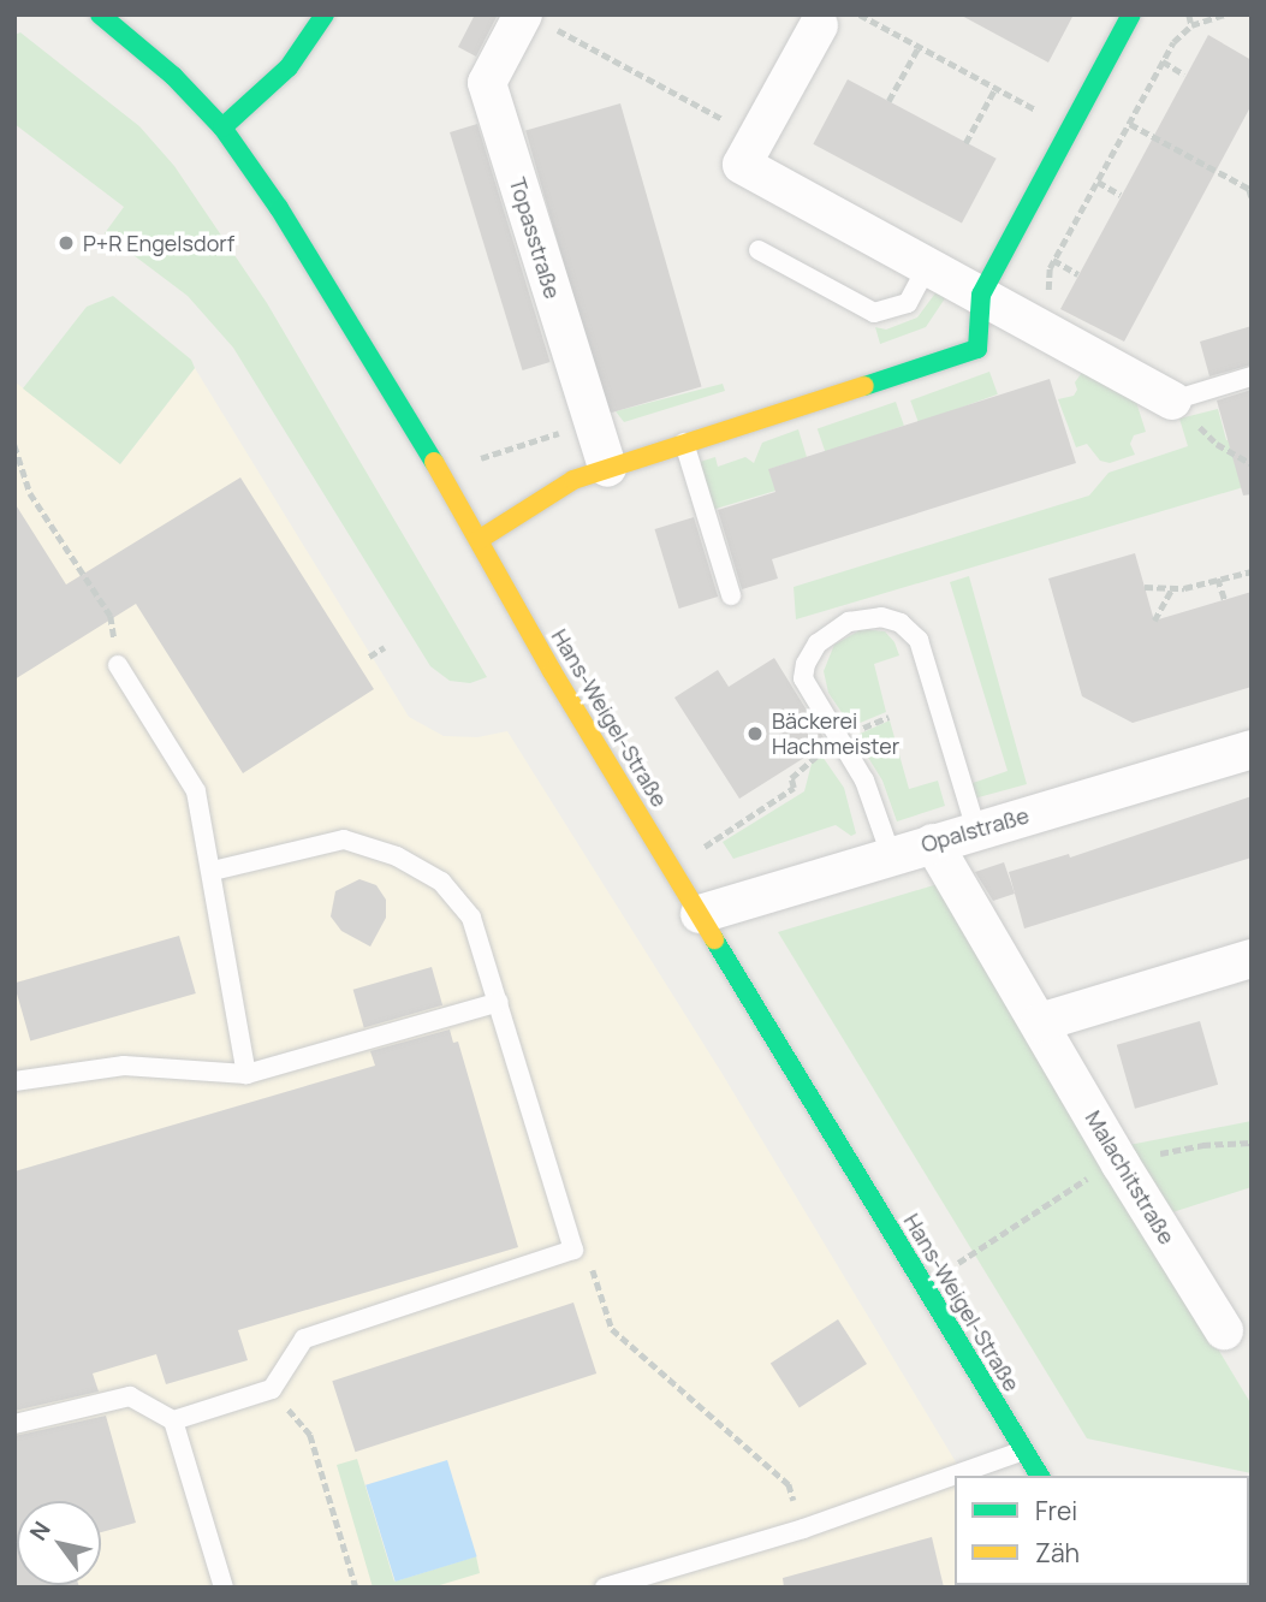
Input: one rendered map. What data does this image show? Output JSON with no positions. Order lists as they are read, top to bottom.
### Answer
{
  "streets": {
    "street": [
      "Topasstraße",
      "Hans-Weigel-Straße",
      "Opalstraße",
      "Malachitstraße"
    ]
  },
  "crossings": [
    ["Hans-Weigel-Straße", "Opalstraße"],
    ["Opalstraße", "Malachitstraße"]
  ],
  "places": ["P+R Engelsdorf", "Bäckerei Hachmeister"],
  "legend": ["Frei", "Zäh"],
  "north": "top left"
}
